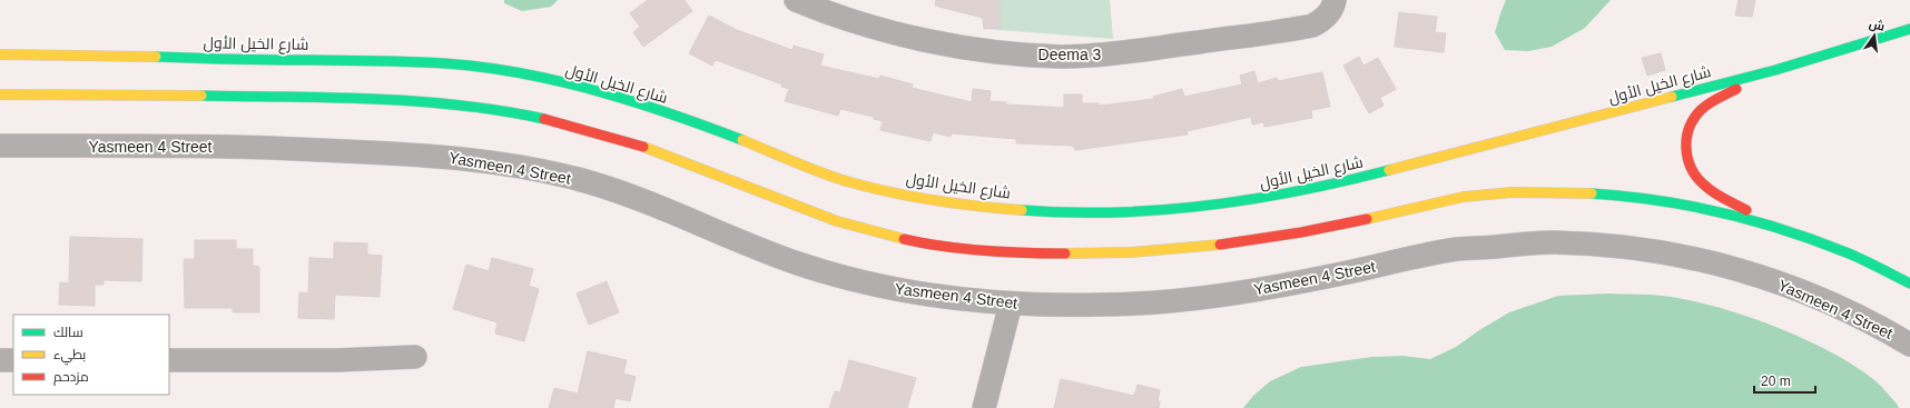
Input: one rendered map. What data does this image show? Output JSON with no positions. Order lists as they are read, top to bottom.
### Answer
{
  "streets": {
    "main road": ["شارع الخيل الأول"],
    "street": ["Deema 3", "Yasmeen 4 Street"]
  },
  "legend": ["سالك", "بطيء", "مزدحم"],
  "scale_bar": "20 m",
  "north": "top"
}
